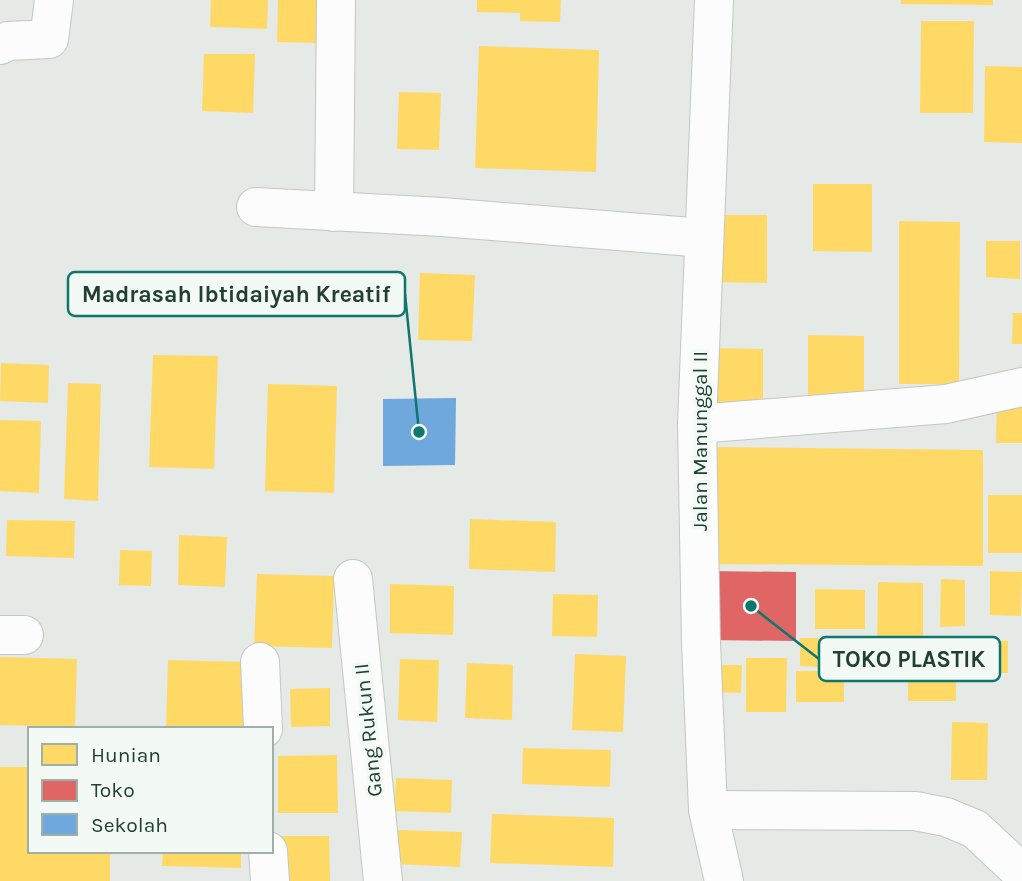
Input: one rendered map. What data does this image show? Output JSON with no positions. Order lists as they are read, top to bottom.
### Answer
{
  "streets": {
    "street": ["Jalan Manunggal II", "Gang Rukun II"]
  },
  "places": ["Madrasah Ibtidaiyah Kreatif", "TOKO PLASTIK"],
  "legend": ["Hunian", "Toko", "Sekolah"]
}
